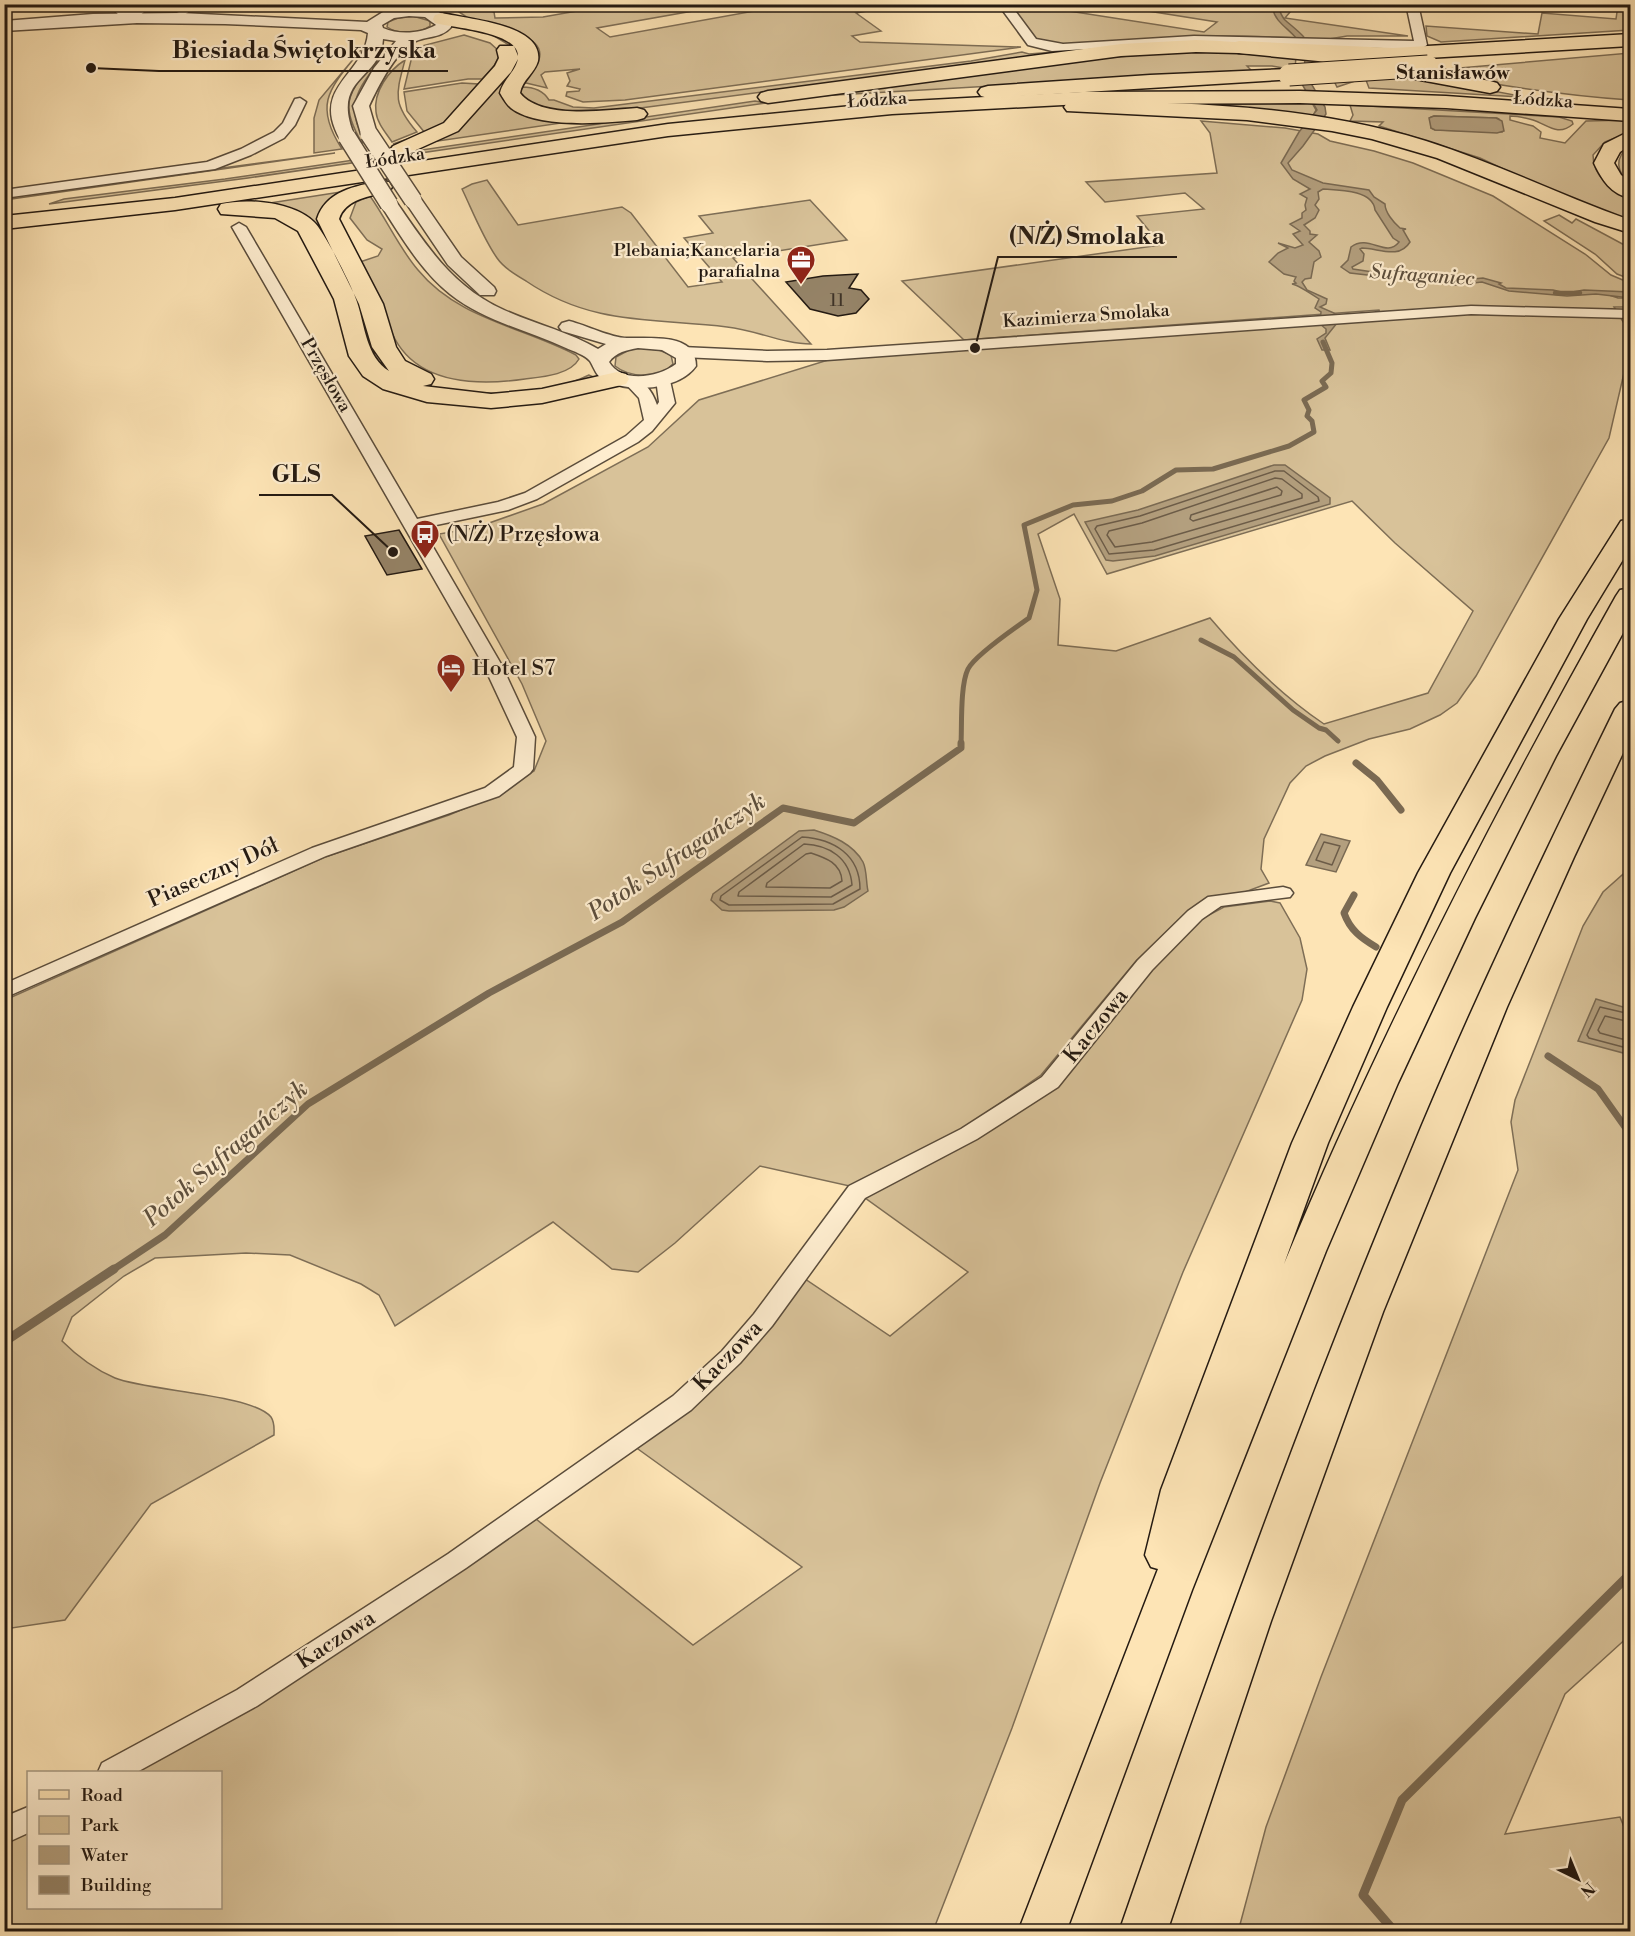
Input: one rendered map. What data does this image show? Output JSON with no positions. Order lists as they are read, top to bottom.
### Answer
{
  "streets": {
    "main road": ["Łódzka"],
    "street": [
      "Kazimierza Smolaka",
      "Przęsłowa",
      "Piaseczny Dół",
      "Kaczowa"
    ]
  },
  "crossings": [
    ["Przęsłowa", "Piaseczny Dół"]
  ],
  "districts": ["Stanisławów"],
  "water": ["Sufraganiec", "Potok Sufragańczyk"],
  "places": {
    "other": ["Biesiada Świętokrzyska", "(N/Ż) Smolaka", "GLS"],
    "office": ["Plebania;Kancelaria parafialna"],
    "bus stop": ["(N/Ż) Przęsłowa"],
    "hotel": ["Hotel S7"]
  },
  "house_numbers": ["11"],
  "legend": [
    "Road",
    "Park",
    "Water",
    "Building"
  ],
  "north": "bottom right"
}
